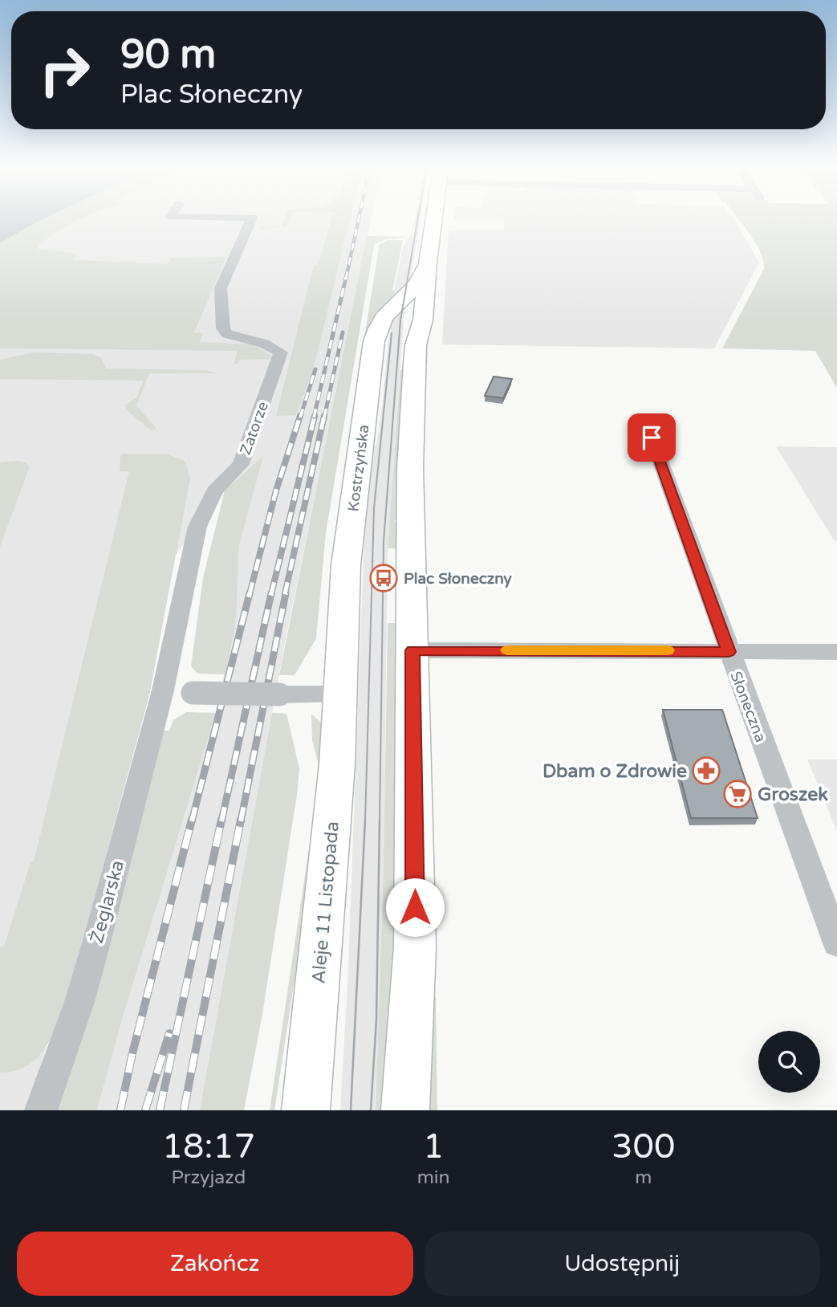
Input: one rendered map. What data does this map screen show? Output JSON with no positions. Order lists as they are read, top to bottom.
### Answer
{
  "streets": {
    "main road": ["Kostrzyńska", "Aleje 11 Listopada"],
    "street": ["Zatorze", "Słoneczna", "Żeglarska"]
  },
  "crossings": [
    ["Zatorze", "Żeglarska"],
    ["Kostrzyńska", "Aleje 11 Listopada"]
  ],
  "places": {
    "bus stop": ["Plac Słoneczny"],
    "pharmacy": ["Dbam o Zdrowie"],
    "supermarket": ["Groszek"]
  },
  "page": {
    "turn": ["90 m", "Plac Słoneczny"],
    "eta": [
      "18:17",
      "Przyjazd",
      "1",
      "min",
      "300",
      "m"
    ],
    "buttons": ["Zakończ", "Udostępnij"]
  }
}
